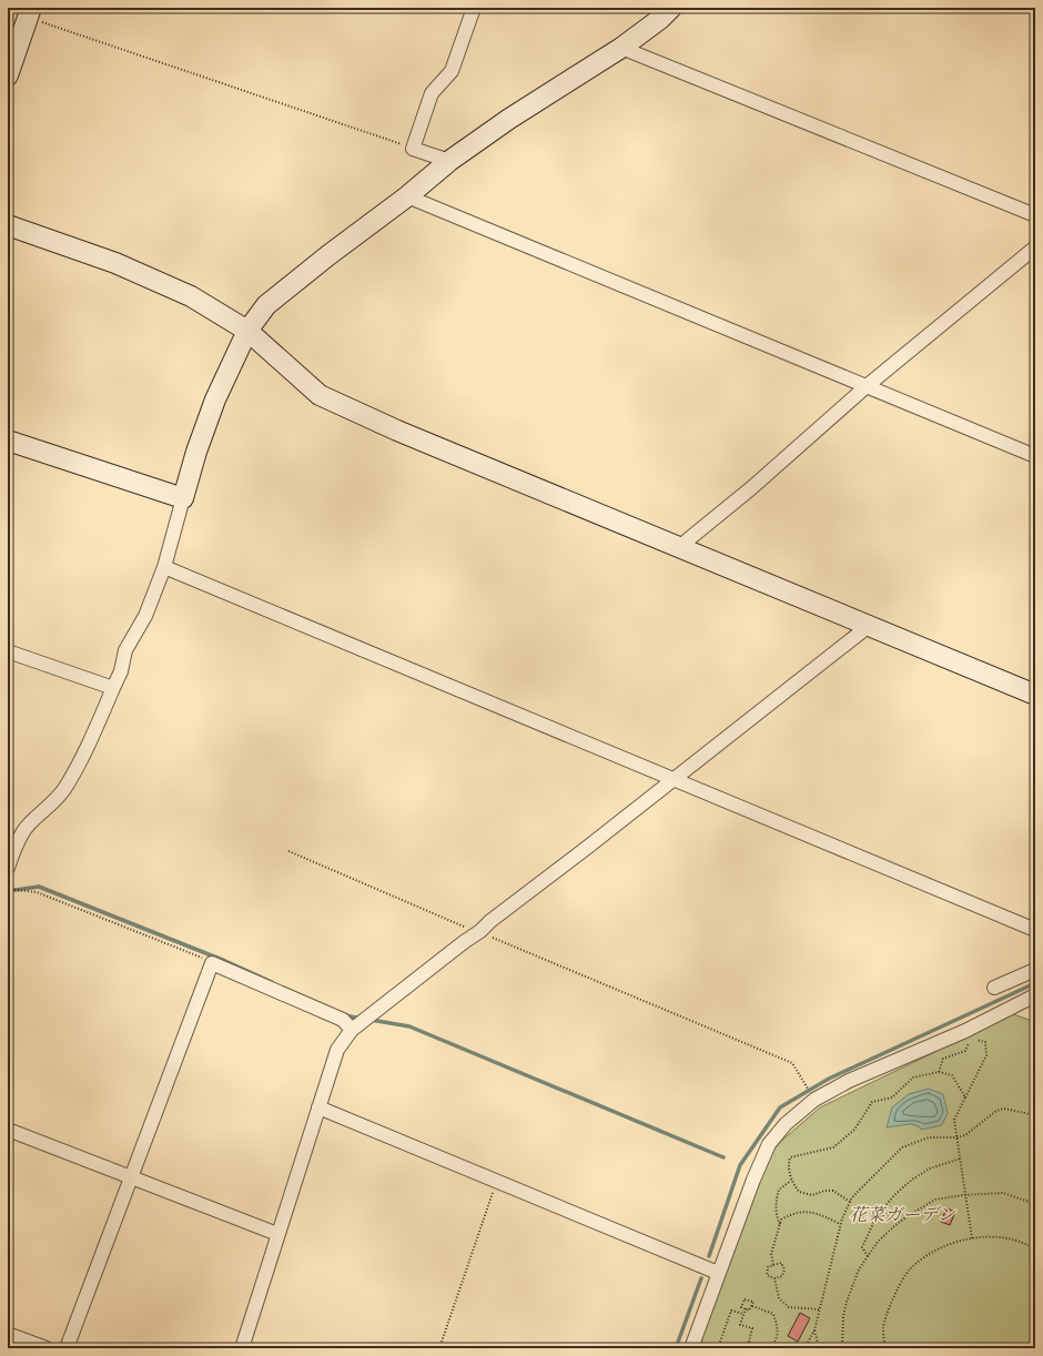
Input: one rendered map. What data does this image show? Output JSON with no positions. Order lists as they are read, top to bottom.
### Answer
{
  "parks": ["花菜ガーデン"]
}
